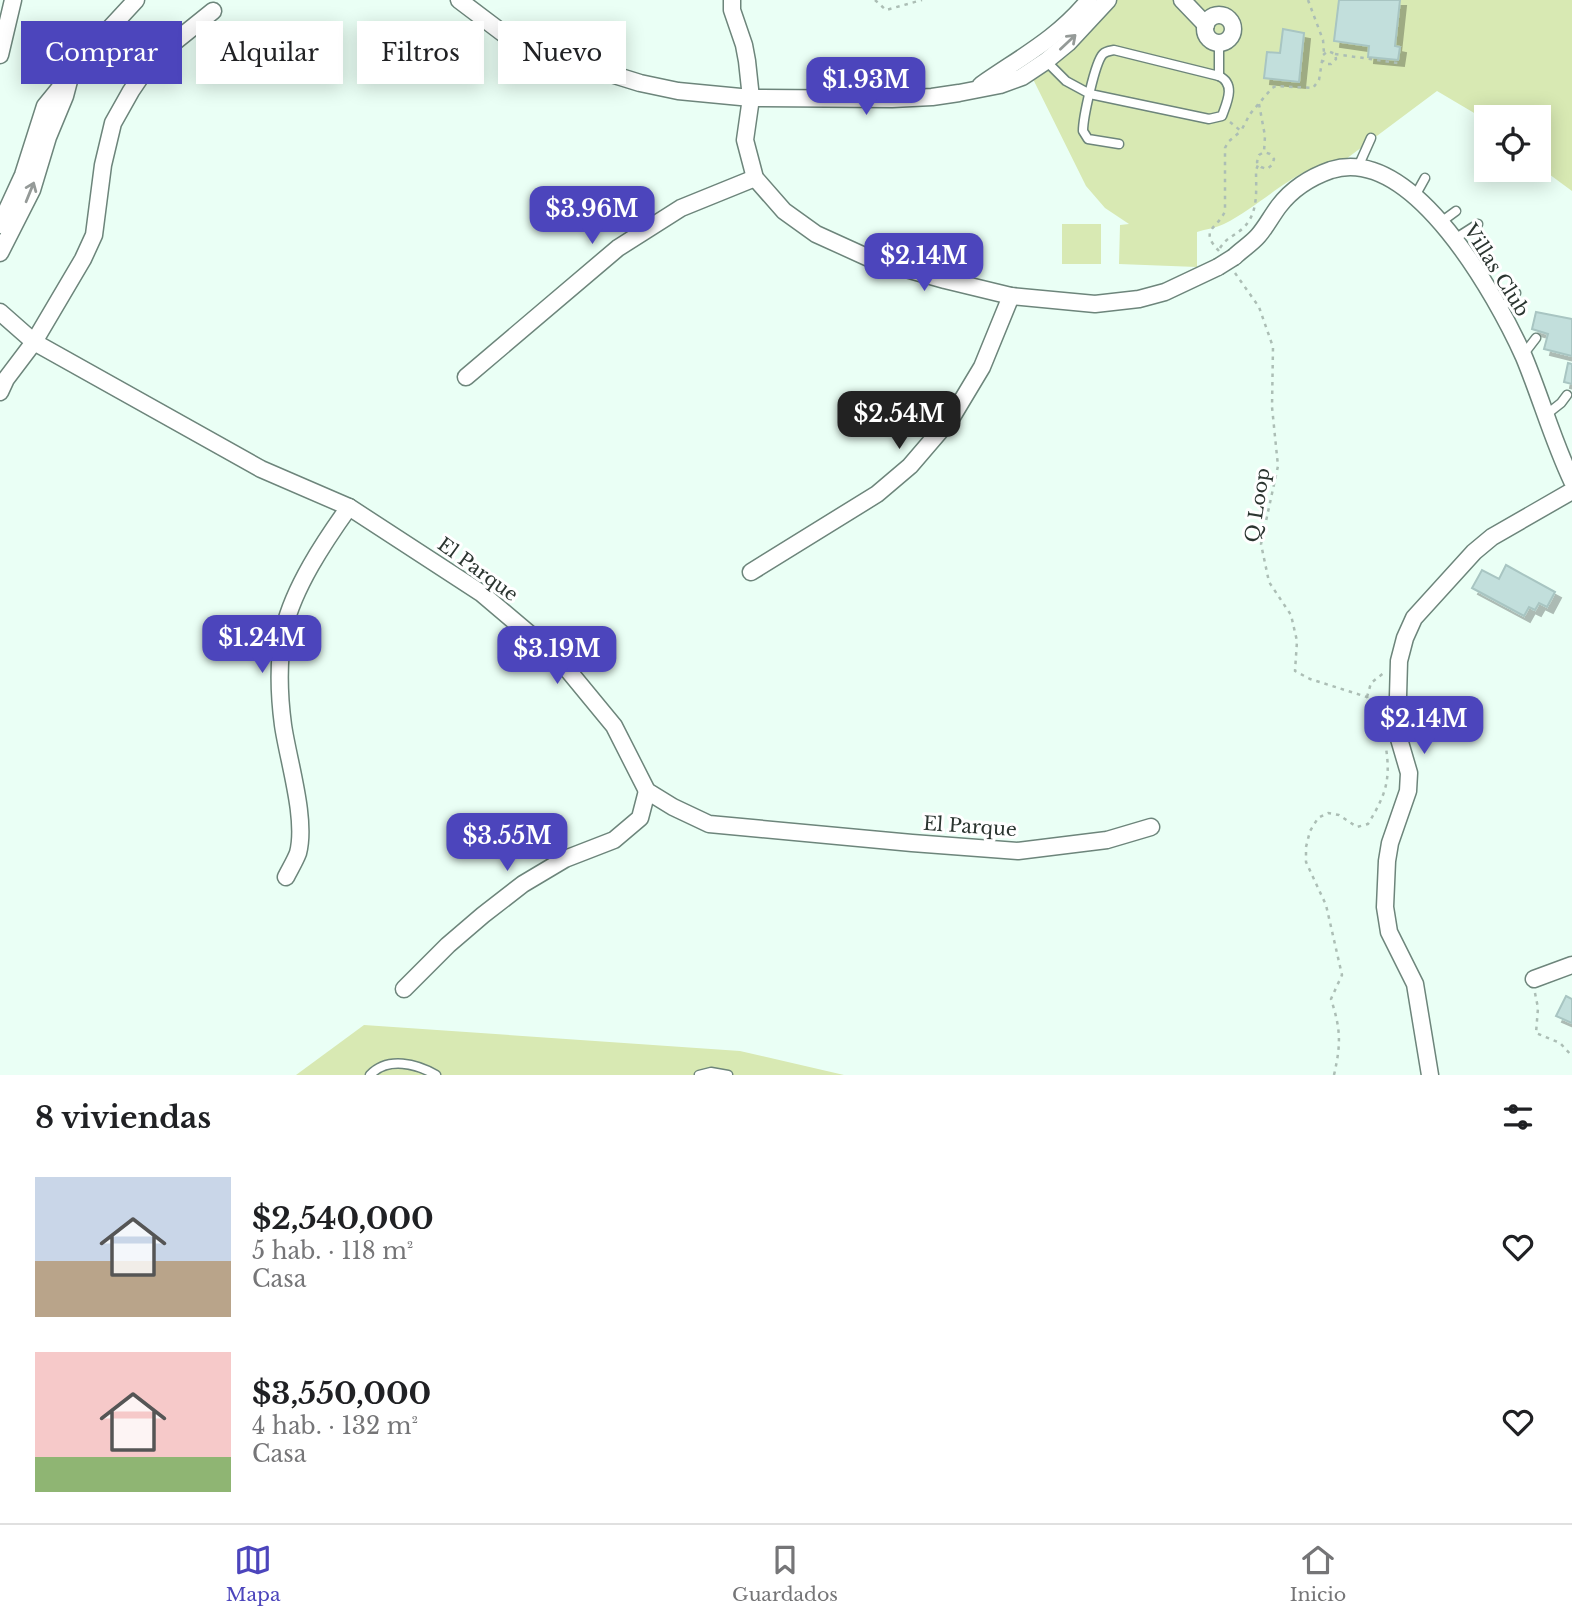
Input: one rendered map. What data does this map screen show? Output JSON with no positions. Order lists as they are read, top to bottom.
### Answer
{
  "streets": {
    "street": ["Villas Club", "El Parque"],
    "path": ["Q Loop"]
  },
  "page": {
    "chip": [
      "Comprar",
      "Alquilar",
      "Filtros",
      "Nuevo"
    ],
    "price": [
      "$1.93M",
      "$3.96M",
      "$2.14M",
      "$2.54M",
      "$1.24M",
      "$3.19M",
      "$2.14M",
      "$3.55M"
    ],
    "heading": "8 viviendas",
    "list": [
      {
        "name": "$2,540,000",
        "note": "5 hab. · 118 m² · Casa"
      },
      {
        "name": "$3,550,000",
        "note": "4 hab. · 132 m² · Casa"
      }
    ],
    "tabs": ["Mapa", "Guardados", "Inicio"]
  }
}
